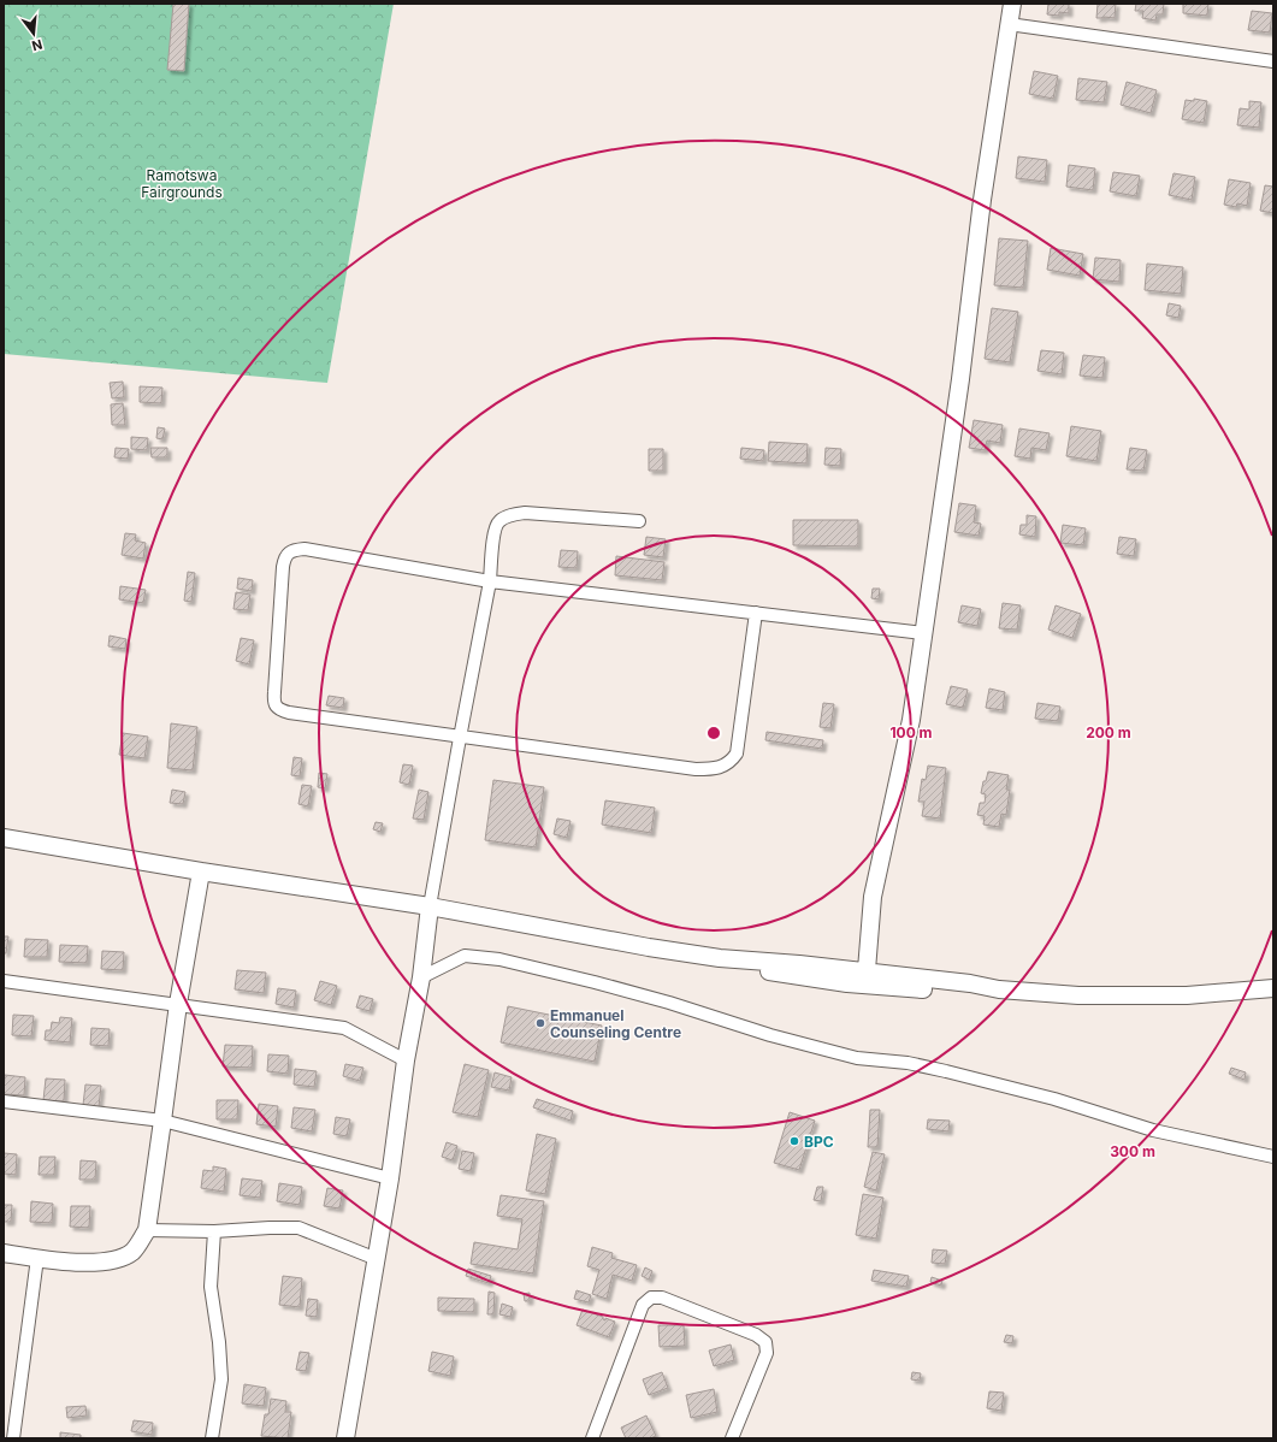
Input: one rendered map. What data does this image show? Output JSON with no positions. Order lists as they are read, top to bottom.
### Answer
{
  "parks": ["Ramotswa Fairgrounds"],
  "places": ["Emmanuel Counseling Centre", "BPC"],
  "north": "bottom",
  "rings": ["100 m", "200 m", "300 m"]
}
